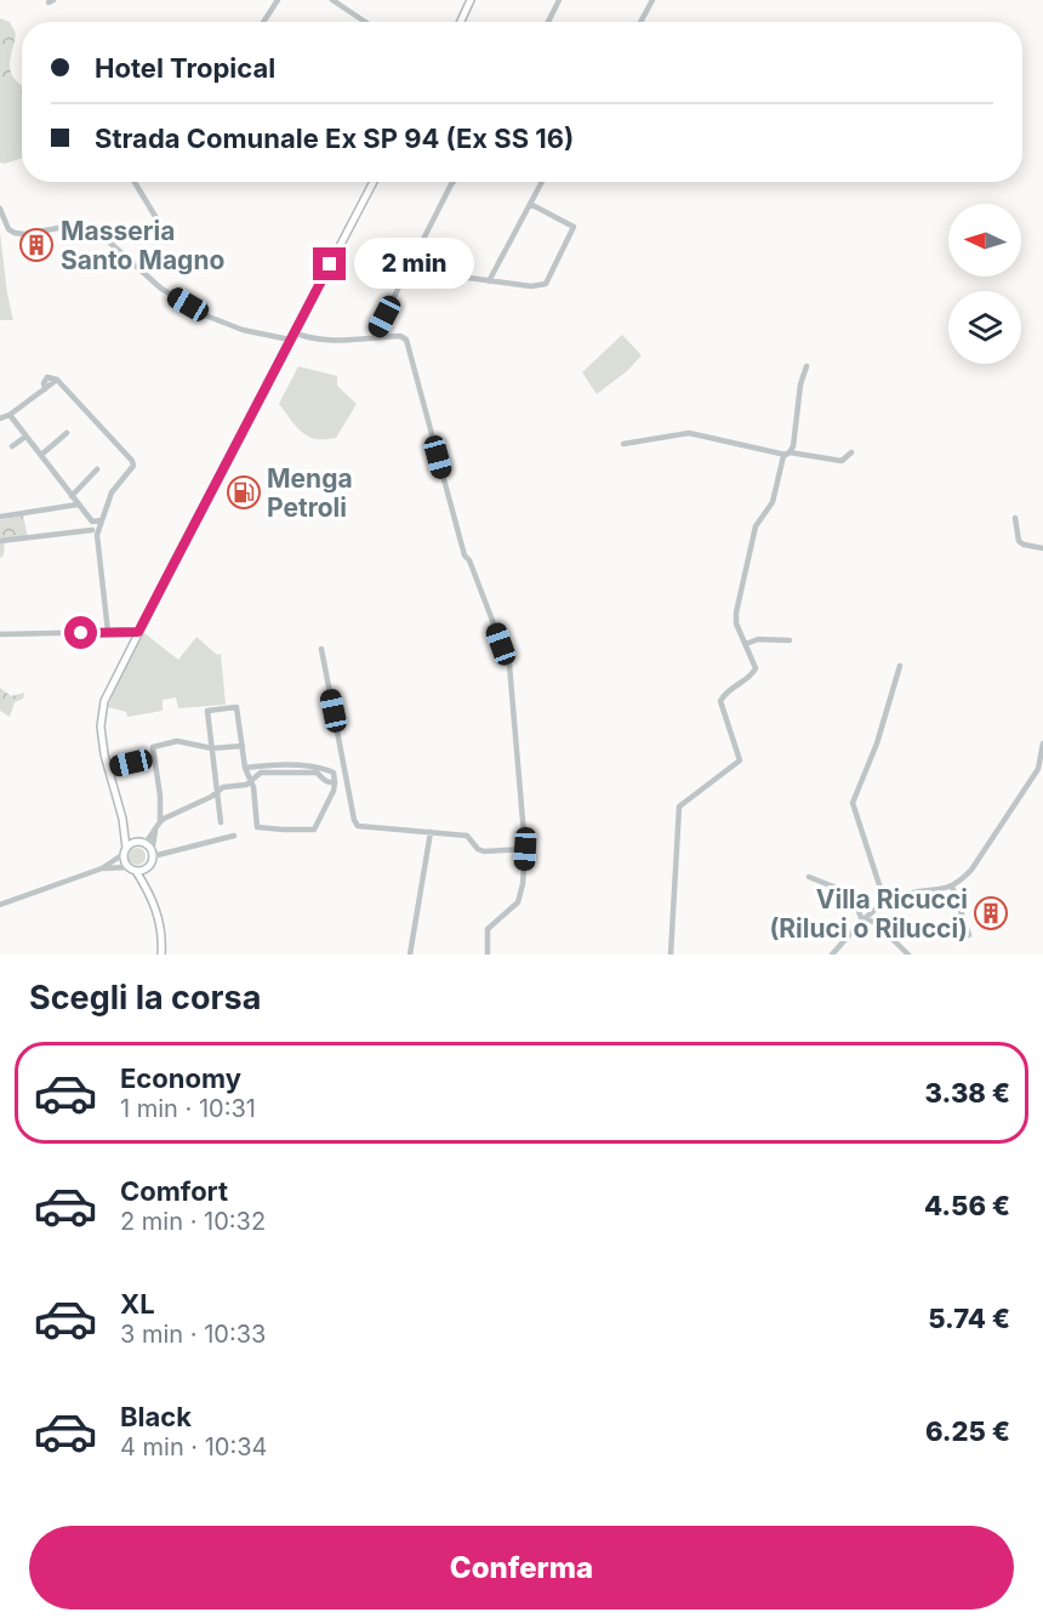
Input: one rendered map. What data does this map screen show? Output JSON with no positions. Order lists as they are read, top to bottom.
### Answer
{
  "places": {
    "building": ["Masseria Santo Magno", "Villa Ricucci (Riluci o Rilucci)"],
    "fuel station": ["Menga Petroli"]
  },
  "north": "left",
  "page": {
    "banner": ["Hotel Tropical", "Strada Comunale Ex SP 94 (Ex SS 16)"],
    "bubble": "2 min",
    "heading": "Scegli la corsa",
    "list": [
      {
        "name": "Economy",
        "note": "1 min · 10:31",
        "value": "3.38 €"
      },
      {
        "name": "Comfort",
        "note": "2 min · 10:32",
        "value": "4.56 €"
      },
      {
        "name": "XL",
        "note": "3 min · 10:33",
        "value": "5.74 €"
      },
      {
        "name": "Black",
        "note": "4 min · 10:34",
        "value": "6.25 €"
      }
    ],
    "buttons": "Conferma"
  }
}
